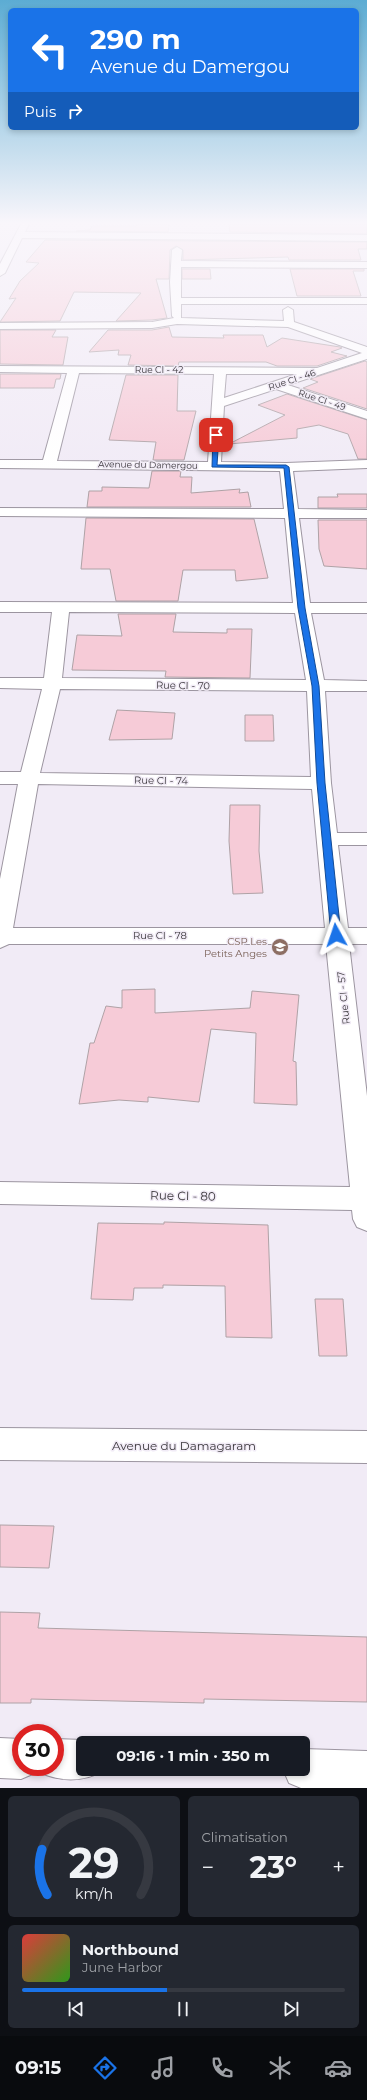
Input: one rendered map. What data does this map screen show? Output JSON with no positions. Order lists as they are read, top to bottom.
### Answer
{
  "streets": {
    "street": [
      "Rue CI - 42",
      "Rue CI - 46",
      "Rue CI - 49",
      "Avenue du Damergou",
      "Rue CI - 70",
      "Rue CI - 74",
      "Rue CI - 78",
      "Rue CI - 57",
      "Rue CI - 80",
      "Avenue du Damagaram"
    ]
  },
  "crossings": [
    ["Rue CI - 42", "Rue CI - 46"],
    ["Rue CI - 46", "Rue CI - 49"],
    ["Avenue du Damergou", "Rue CI - 57"],
    ["Rue CI - 70", "Rue CI - 57"],
    ["Rue CI - 74", "Rue CI - 57"],
    ["Rue CI - 78", "Rue CI - 57"],
    ["Rue CI - 57", "Rue CI - 80"]
  ],
  "places": {
    "school or university": ["CSP Les Petits Anges"]
  },
  "page": {
    "turn": ["290 m", "Avenue du Damergou"],
    "then": "Puis",
    "limit": "30",
    "trip": "09:16 · 1 min · 350 m",
    "tile": "Climatisation",
    "heat": ["−", "23°", "+"],
    "song": ["Northbound", "June Harbor"],
    "tabs": "09:15",
    "gauge": ["29", "km/h"]
  }
}
